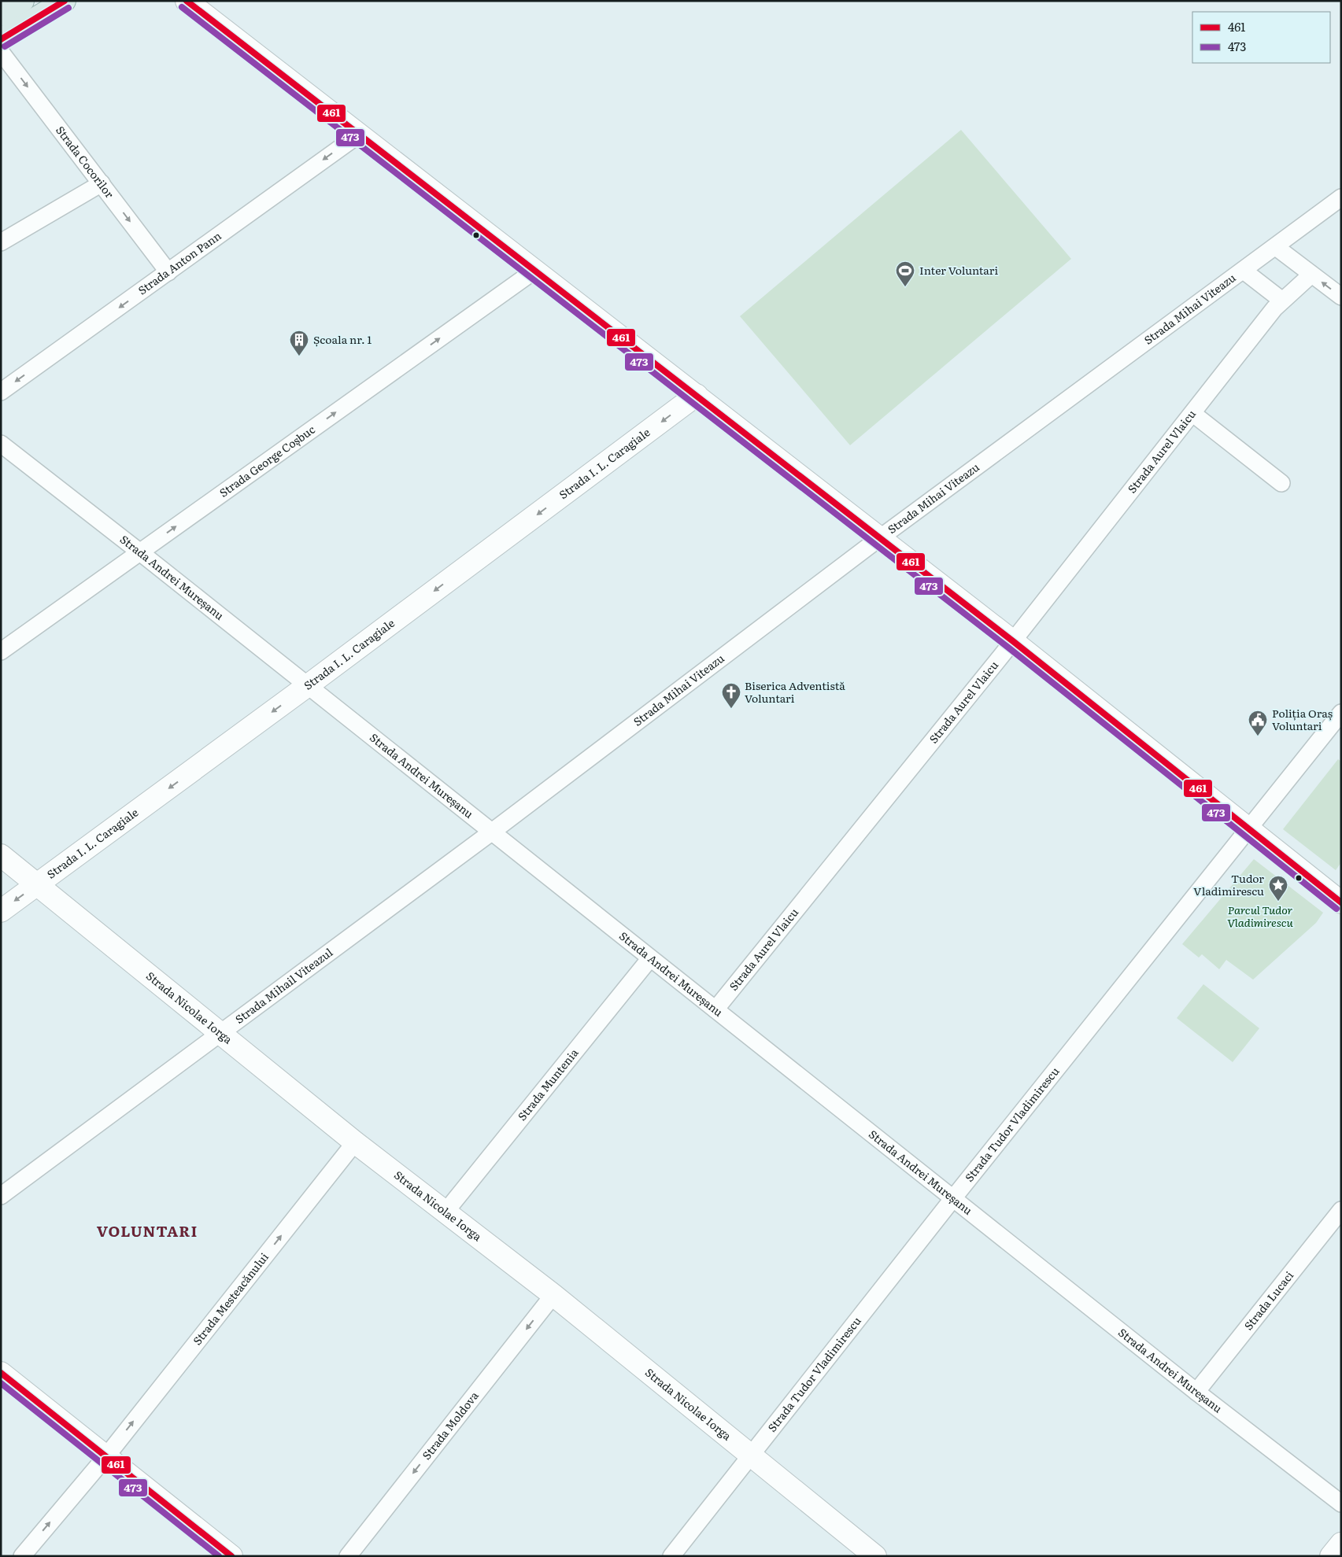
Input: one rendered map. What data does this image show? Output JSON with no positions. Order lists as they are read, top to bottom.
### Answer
{
  "streets": {
    "street": [
      "Strada Cocorilor",
      "Strada Anton Pann",
      "Strada Mihai Viteazu",
      "Strada Aurel Vlaicu",
      "Strada George Coșbuc",
      "Strada I. L. Caragiale",
      "Strada Andrei Mureșanu",
      "Strada Mihail Viteazul",
      "Strada Nicolae Iorga",
      "Strada Muntenia",
      "Strada Tudor Vladimirescu",
      "Strada Mesteacănului",
      "Strada Lucaci",
      "Strada Moldova"
    ]
  },
  "crossings": [
    ["Strada Cocorilor", "Strada Anton Pann"],
    ["Strada Mihai Viteazu", "Strada Andrei Mureșanu"],
    ["Strada Mihai Viteazu", "Strada Mihail Viteazul"],
    ["Strada Aurel Vlaicu", "Strada Andrei Mureșanu"],
    ["Strada George Coșbuc", "Strada Andrei Mureșanu"],
    ["Strada I. L. Caragiale", "Strada Andrei Mureșanu"],
    ["Strada I. L. Caragiale", "Strada Nicolae Iorga"],
    ["Strada Andrei Mureșanu", "Strada Mihail Viteazul"],
    ["Strada Andrei Mureșanu", "Strada Muntenia"],
    ["Strada Andrei Mureșanu", "Strada Tudor Vladimirescu"],
    ["Strada Andrei Mureșanu", "Strada Lucaci"],
    ["Strada Mihail Viteazul", "Strada Nicolae Iorga"],
    ["Strada Nicolae Iorga", "Strada Muntenia"],
    ["Strada Nicolae Iorga", "Strada Tudor Vladimirescu"],
    ["Strada Nicolae Iorga", "Strada Mesteacănului"],
    ["Strada Nicolae Iorga", "Strada Moldova"]
  ],
  "one_way": [
    "Strada Cocorilor",
    "Strada Anton Pann",
    "Strada George Coșbuc",
    "Strada I. L. Caragiale",
    "Strada Mesteacănului",
    "Strada Moldova"
  ],
  "districts": ["VOLUNTARI"],
  "parks": ["Parcul Tudor Vladimirescu"],
  "places": {
    "sports": ["Inter Voluntari"],
    "building": ["Școala nr. 1"],
    "church": ["Biserica Adventistă Voluntari"],
    "public building": ["Poliția Oraș Voluntari"],
    "place": ["Tudor Vladimirescu"]
  },
  "lines": ["transit line 461", "transit line 473"],
  "legend": ["461", "473"]
}
